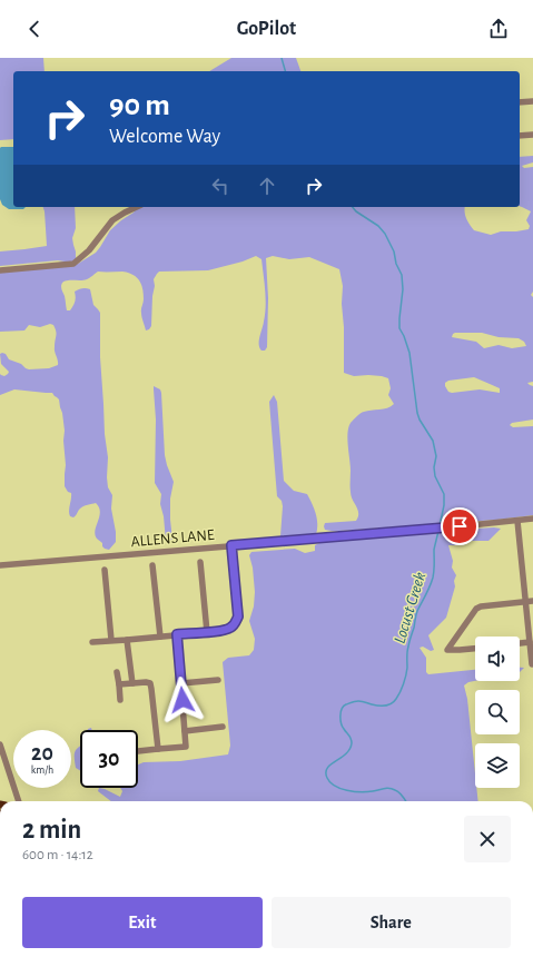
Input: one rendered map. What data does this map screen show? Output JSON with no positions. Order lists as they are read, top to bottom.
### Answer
{
  "streets": {
    "street": ["ALLENS LANE"]
  },
  "water": ["Locust Creek"],
  "page": {
    "header": "GoPilot",
    "turn": ["90 m", "Welcome Way"],
    "speed": "20 km/h",
    "limit": "30",
    "heading": ["2 min", "600 m · 14:12"],
    "buttons": ["Exit", "Share"]
  }
}
